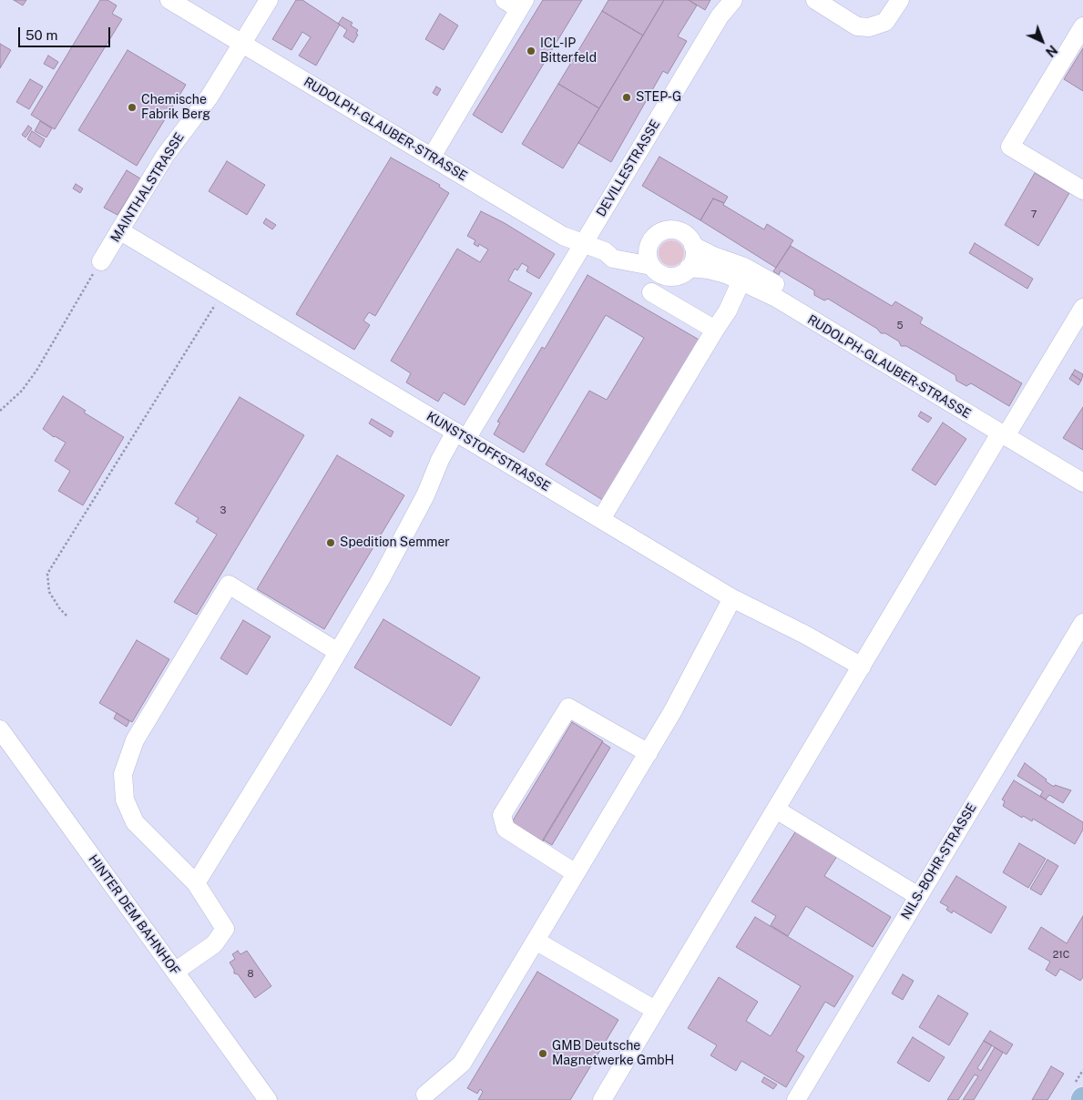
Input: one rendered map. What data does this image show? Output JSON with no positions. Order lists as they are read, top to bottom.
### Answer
{
  "streets": {
    "street": [
      "RUDOLPH-GLAUBER-STRASSE",
      "DEVILLESTRASSE",
      "MAINTHALSTRASSE",
      "KUNSTSTOFFSTRASSE",
      "NILS-BOHR-STRASSE",
      "HINTER DEM BAHNHOF"
    ]
  },
  "crossings": [
    ["RUDOLPH-GLAUBER-STRASSE", "DEVILLESTRASSE"],
    ["RUDOLPH-GLAUBER-STRASSE", "MAINTHALSTRASSE"],
    ["DEVILLESTRASSE", "KUNSTSTOFFSTRASSE"],
    ["MAINTHALSTRASSE", "KUNSTSTOFFSTRASSE"]
  ],
  "places": [
    "ICL-IP Bitterfeld",
    "STEP-G",
    "Chemische Fabrik Berg",
    "Spedition Semmer",
    "GMB Deutsche Magnetwerke GmbH"
  ],
  "house_numbers": [
    "7",
    "5",
    "3",
    "21C",
    "8"
  ],
  "scale_bar": "50 m",
  "north": "bottom right"
}
